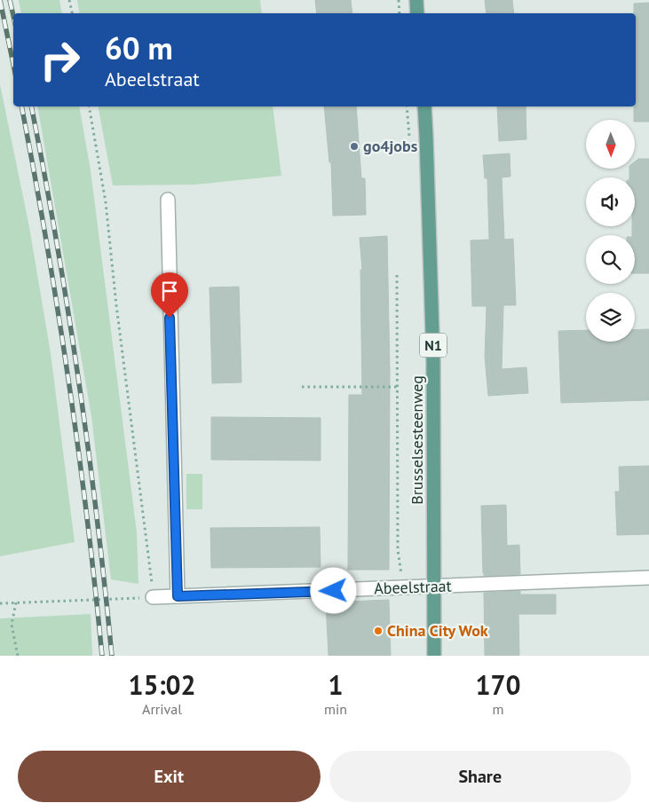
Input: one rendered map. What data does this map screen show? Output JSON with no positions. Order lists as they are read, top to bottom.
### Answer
{
  "streets": {
    "main road": ["N1", "Brusselsesteenweg"],
    "street": ["Abeelstraat"]
  },
  "crossings": [
    ["Brusselsesteenweg", "Abeelstraat"]
  ],
  "places": ["go4jobs", "China City Wok"],
  "north": "bottom",
  "page": {
    "turn": ["60 m", "Abeelstraat"],
    "eta": [
      "15:02",
      "Arrival",
      "1",
      "min",
      "170",
      "m"
    ],
    "buttons": ["Exit", "Share"]
  }
}
